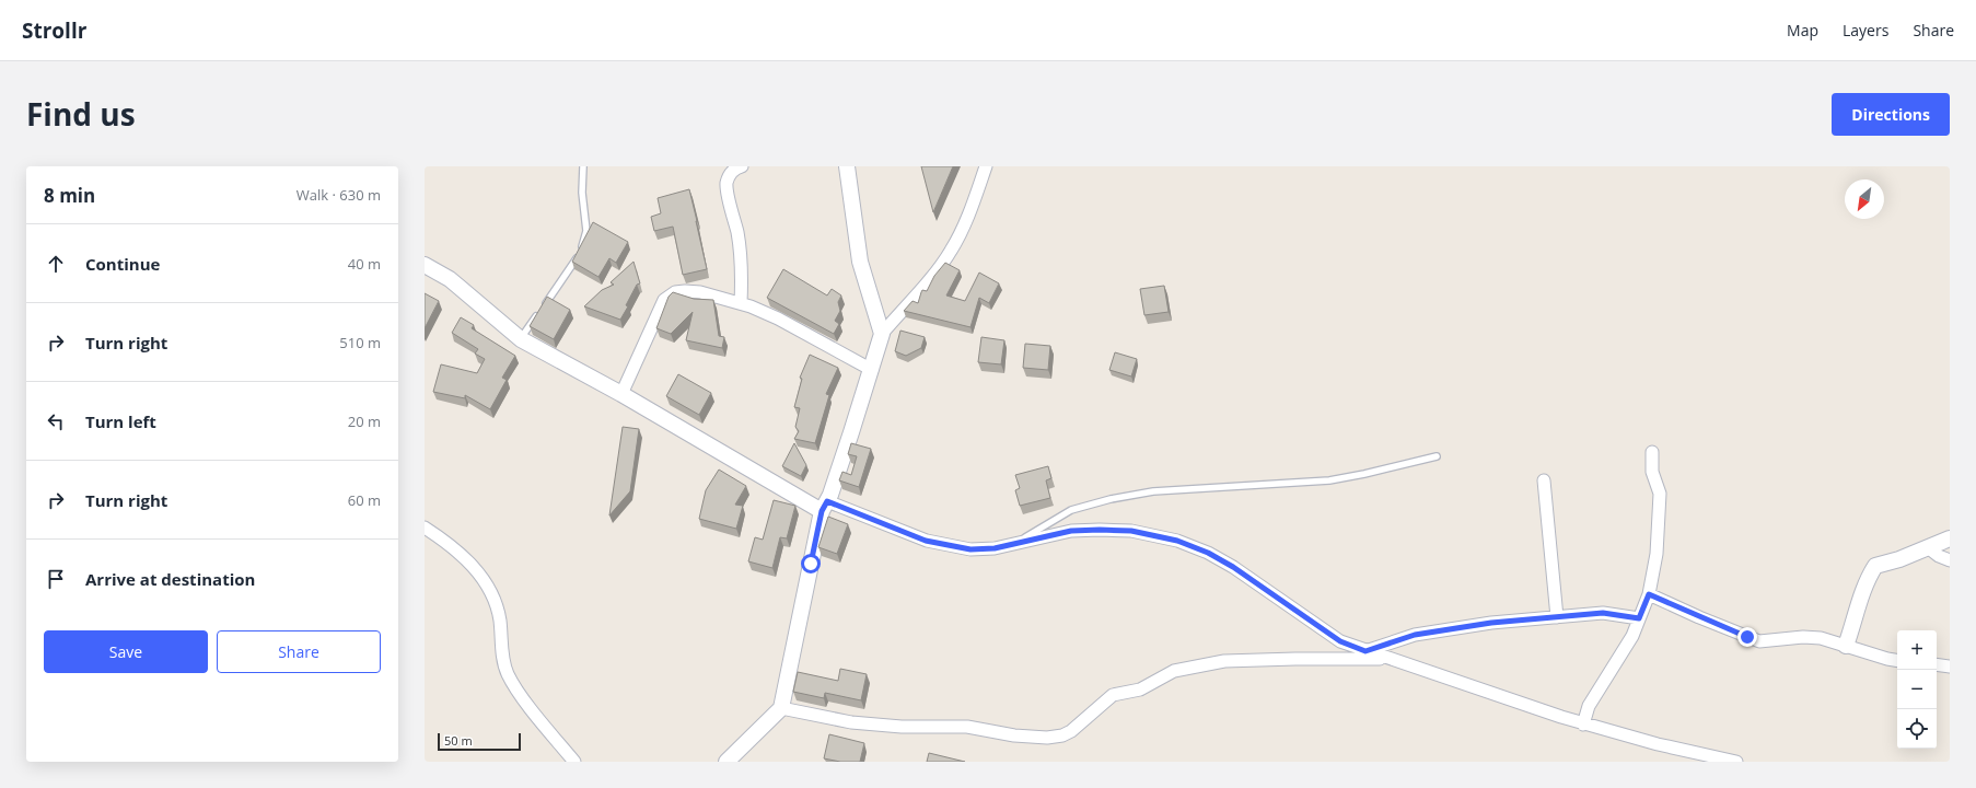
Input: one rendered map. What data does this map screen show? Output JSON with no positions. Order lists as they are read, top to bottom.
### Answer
{
  "scale_bar": "50 m",
  "north": "bottom left",
  "page": {
    "header": "Strollr",
    "nav": ["Map", "Layers", "Share"],
    "title": "Find us",
    "buttons": [
      "Directions",
      ["Save", "Share"]
    ],
    "heading": ["8 min", "Walk · 630 m"],
    "list": [
      ["Continue", "40 m"],
      ["Turn right", "510 m"],
      ["Turn left", "20 m"],
      ["Turn right", "60 m"],
      "Arrive at destination"
    ],
    "map_buttons": ["+", "−"],
    "scale": "50 m"
  }
}
